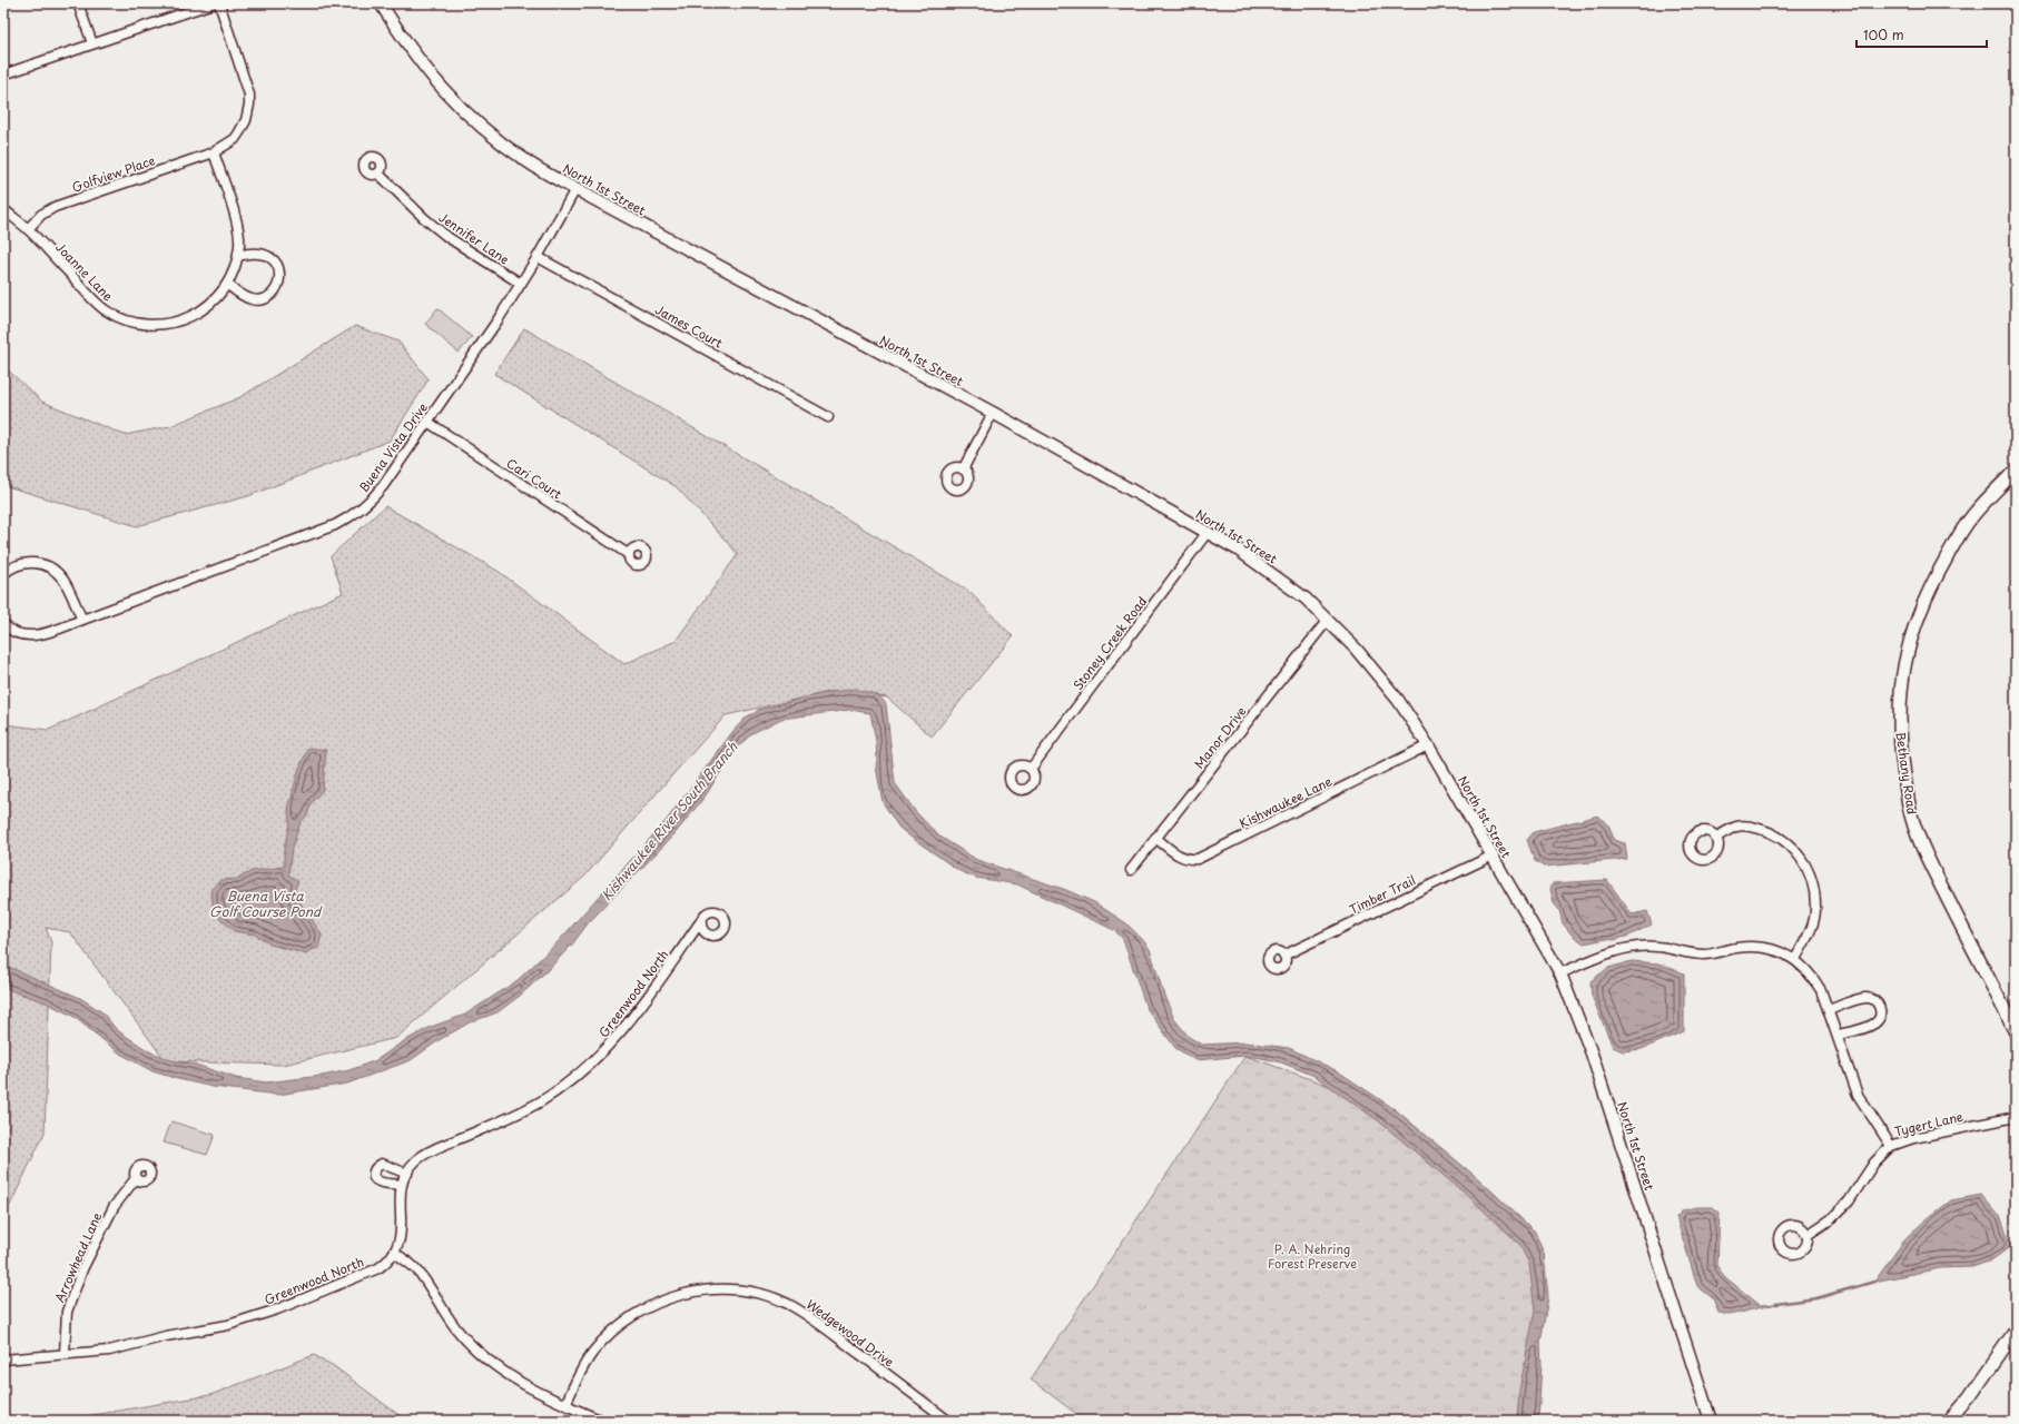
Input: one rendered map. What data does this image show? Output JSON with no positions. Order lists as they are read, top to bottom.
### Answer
{
  "streets": {
    "main road": ["Bethany Road"],
    "street": [
      "Golfview Place",
      "North 1st Street",
      "Jennifer Lane",
      "Joanne Lane",
      "James Court",
      "Buena Vista Drive",
      "Cari Court",
      "Stoney Creek Road",
      "Manor Drive",
      "Kishwaukee Lane",
      "Timber Trail",
      "Greenwood North",
      "Tygert Lane",
      "Arrowhead Lane",
      "Wedgewood Drive"
    ]
  },
  "crossings": [
    ["Golfview Place", "Joanne Lane"],
    ["North 1st Street", "Buena Vista Drive"],
    ["North 1st Street", "Stoney Creek Road"],
    ["North 1st Street", "Manor Drive"],
    ["North 1st Street", "Kishwaukee Lane"],
    ["North 1st Street", "Timber Trail"],
    ["Jennifer Lane", "Buena Vista Drive"],
    ["James Court", "Buena Vista Drive"],
    ["Buena Vista Drive", "Cari Court"],
    ["Manor Drive", "Kishwaukee Lane"],
    ["Greenwood North", "Arrowhead Lane"]
  ],
  "water": ["Kishwaukee River South Branch", "Buena Vista Golf Course Pond"],
  "parks": ["P. A. Nehring Forest Preserve"],
  "scale_bar": "100 m"
}
